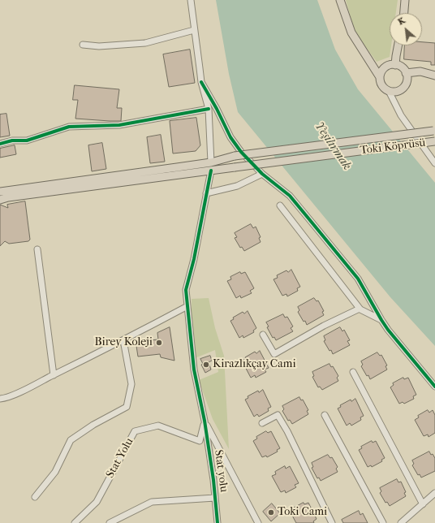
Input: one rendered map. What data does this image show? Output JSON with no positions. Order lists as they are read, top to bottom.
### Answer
{
  "streets": {
    "main road": ["Toki Köprüsü"],
    "street": ["Stat Yolu", "Stat yolu"]
  },
  "crossings": [
    ["Stat Yolu", "Stat yolu"]
  ],
  "water": ["Yeşilırmak"],
  "places": ["Birey Koleji", "Kirazlıkçay Cami", "Toki Cami"],
  "north": "top left"
}
